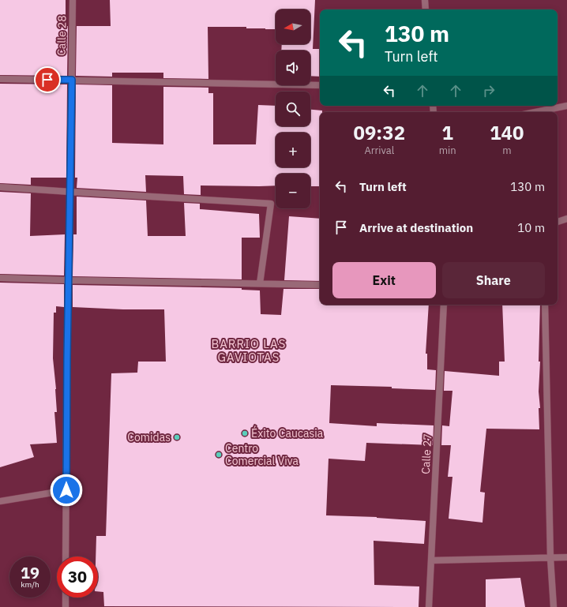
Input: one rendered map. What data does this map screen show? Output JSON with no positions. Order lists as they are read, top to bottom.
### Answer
{
  "streets": {
    "street": ["Calle 28", "Calle 27"]
  },
  "districts": ["BARRIO LAS GAVIOTAS"],
  "places": ["Éxito Caucasia", "Comidas", "Centro Comercial Viva"],
  "north": "left",
  "page": {
    "map_buttons": ["+", "−"],
    "turn": ["130 m", "Turn left"],
    "eta": [
      "09:32",
      "Arrival",
      "1",
      "min",
      "140",
      "m"
    ],
    "list": [
      {
        "name": "Turn left",
        "value": "130 m"
      },
      {
        "name": "Arrive at destination",
        "value": "10 m"
      }
    ],
    "buttons": ["Exit", "Share"],
    "speed": "19 km/h",
    "limit": "30"
  }
}
